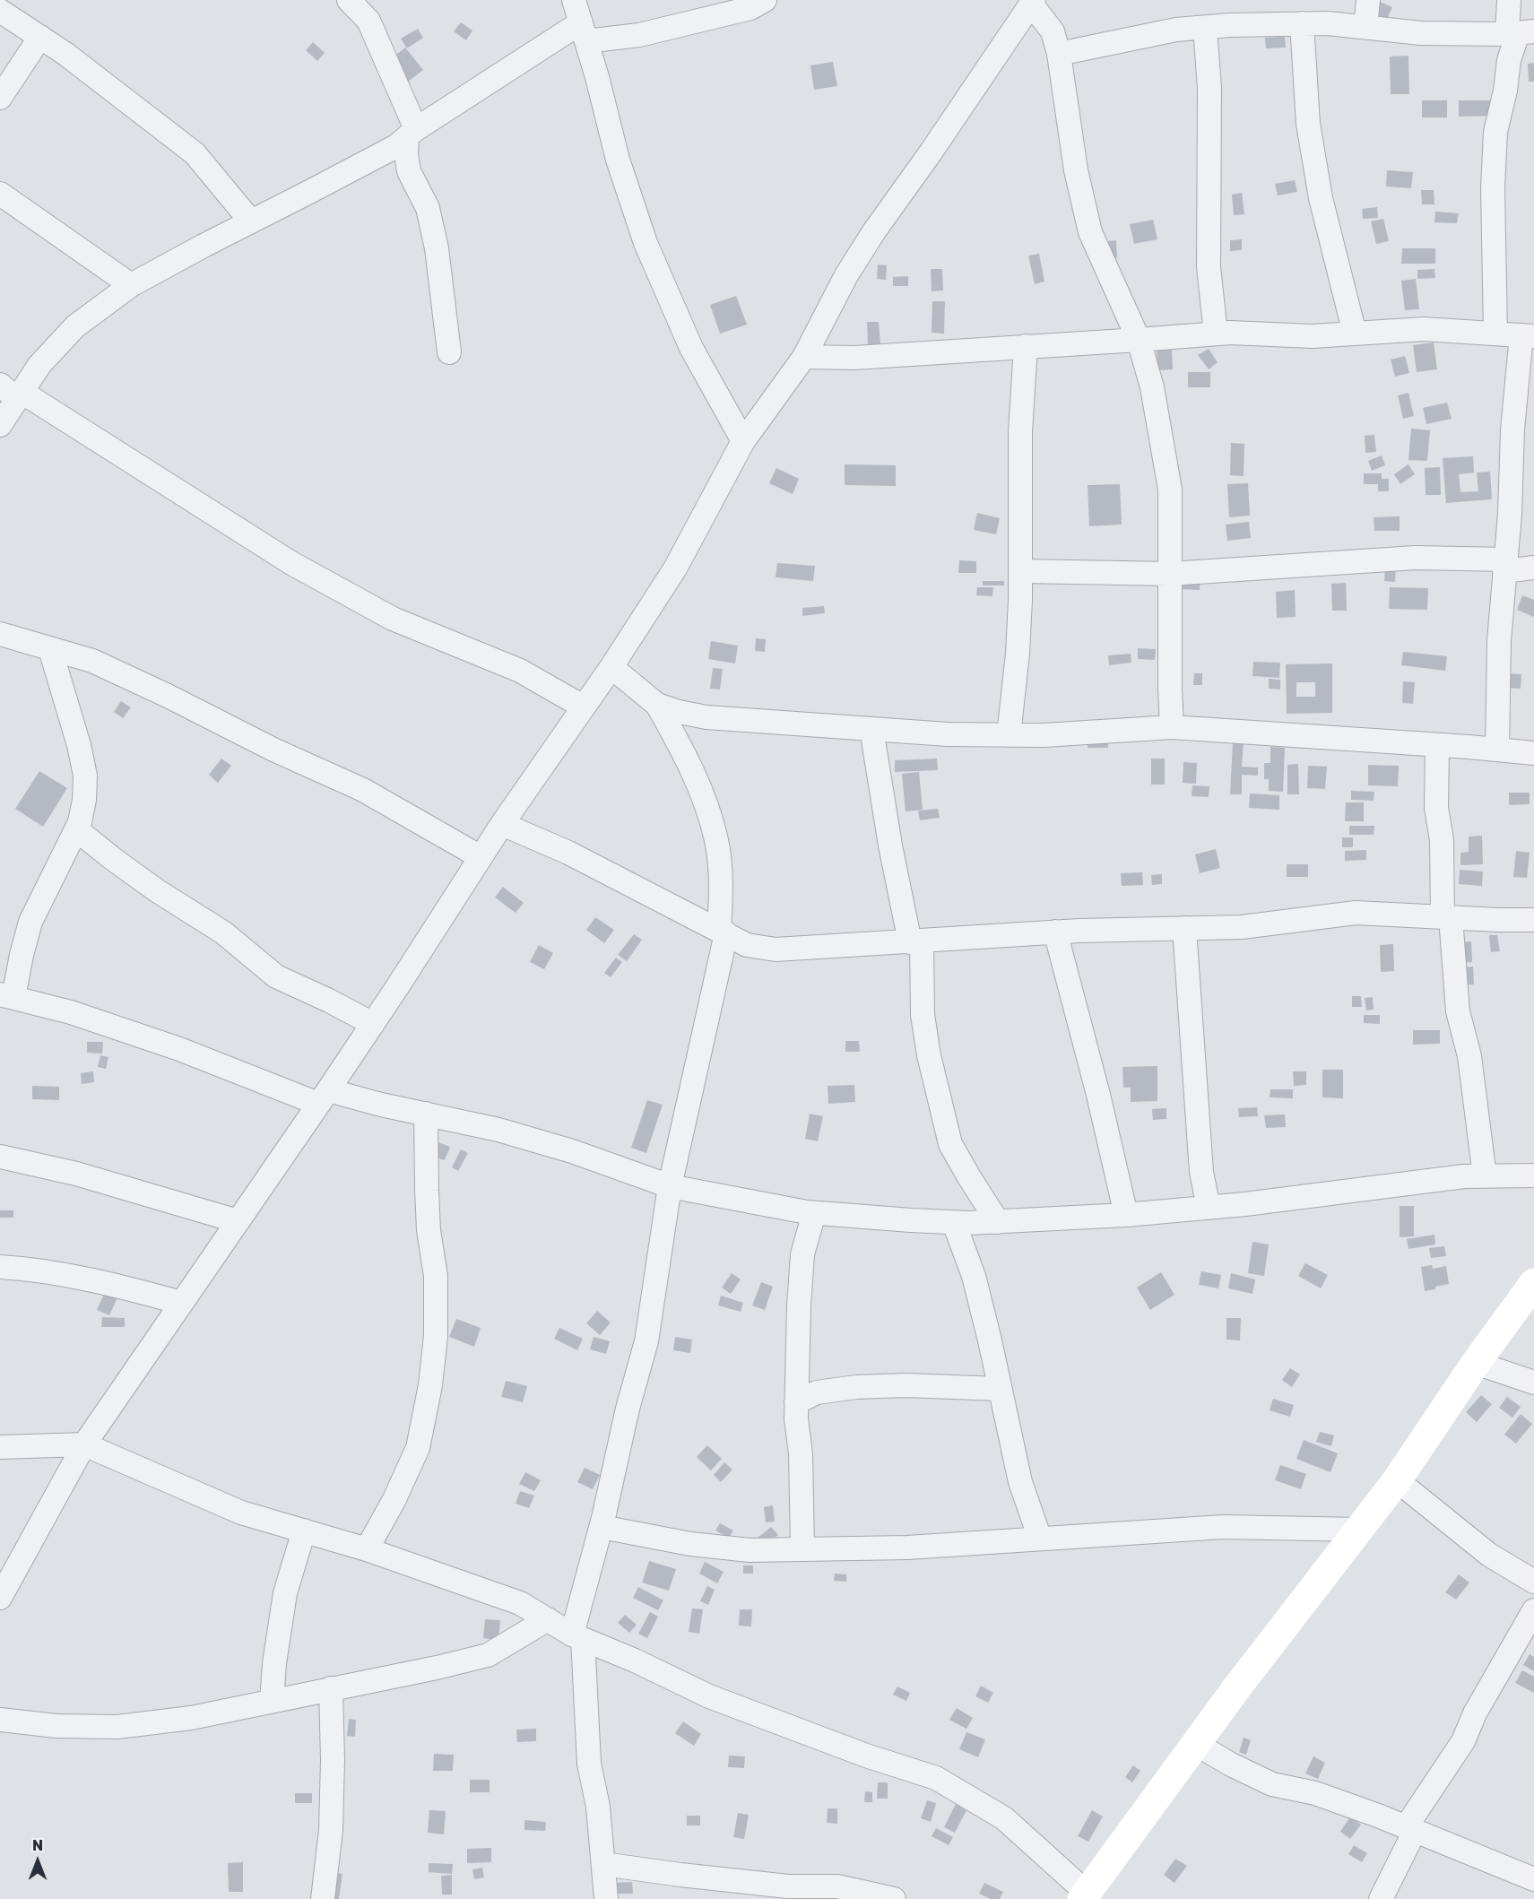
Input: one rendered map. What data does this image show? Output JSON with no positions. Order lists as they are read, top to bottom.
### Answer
{
  "north": "top"
}
